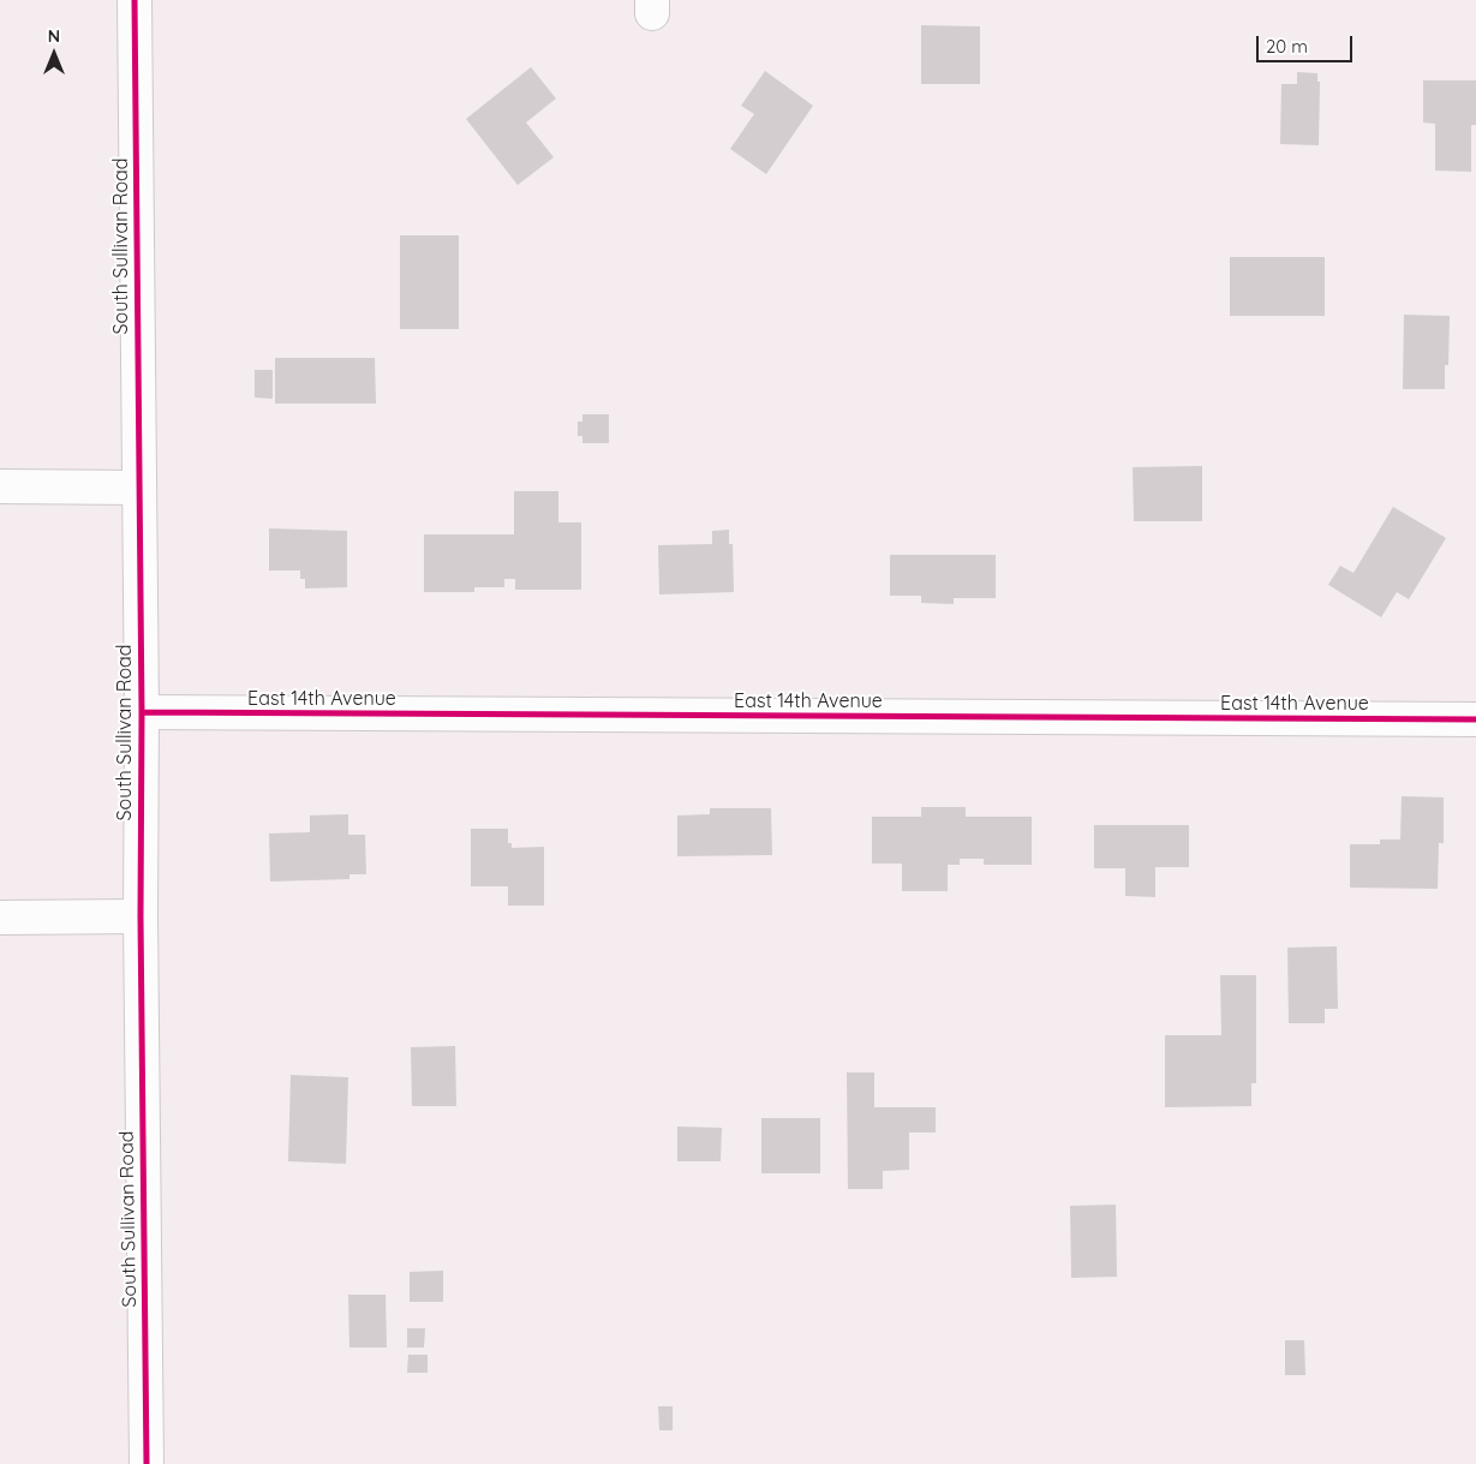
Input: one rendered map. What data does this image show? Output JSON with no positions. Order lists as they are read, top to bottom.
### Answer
{
  "streets": {
    "street": ["South Sullivan Road", "East 14th Avenue"]
  },
  "crossings": [
    ["South Sullivan Road", "East 14th Avenue"]
  ],
  "scale_bar": "20 m",
  "north": "top"
}
